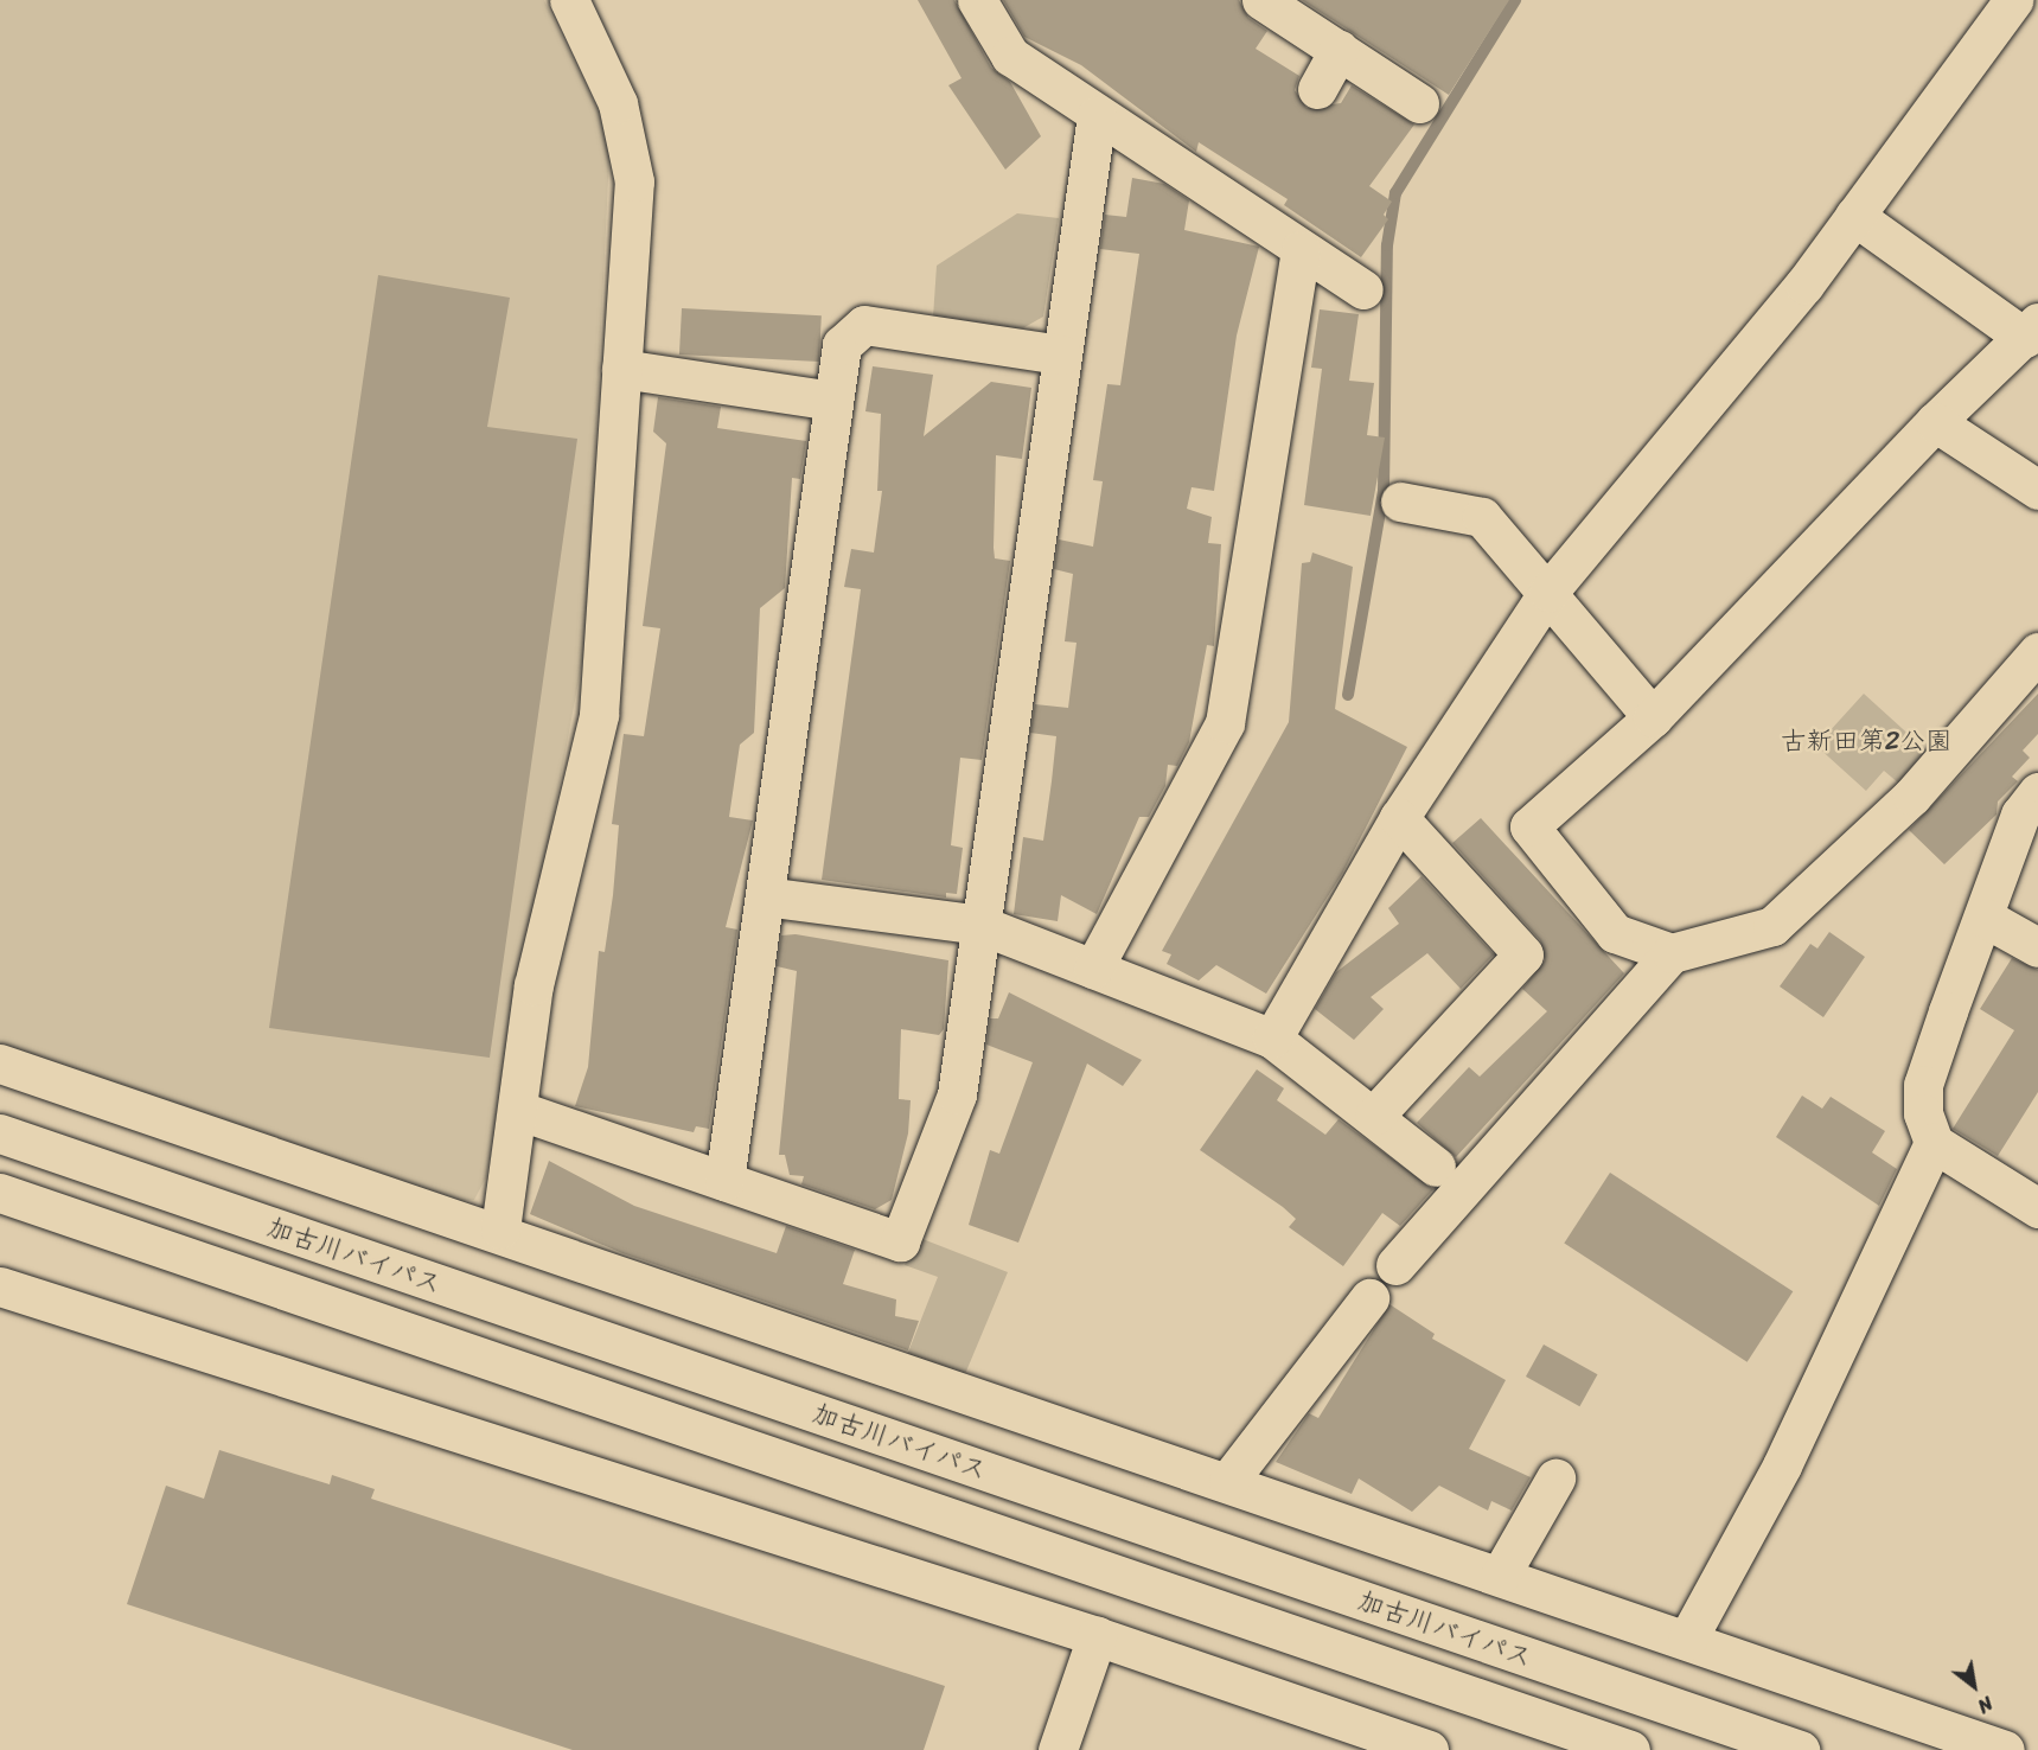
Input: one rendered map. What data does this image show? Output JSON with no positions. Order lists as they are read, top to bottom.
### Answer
{
  "streets": {
    "main road": ["加古川バイパス"]
  },
  "parks": ["古新田第2公園"],
  "north": "bottom right"
}
